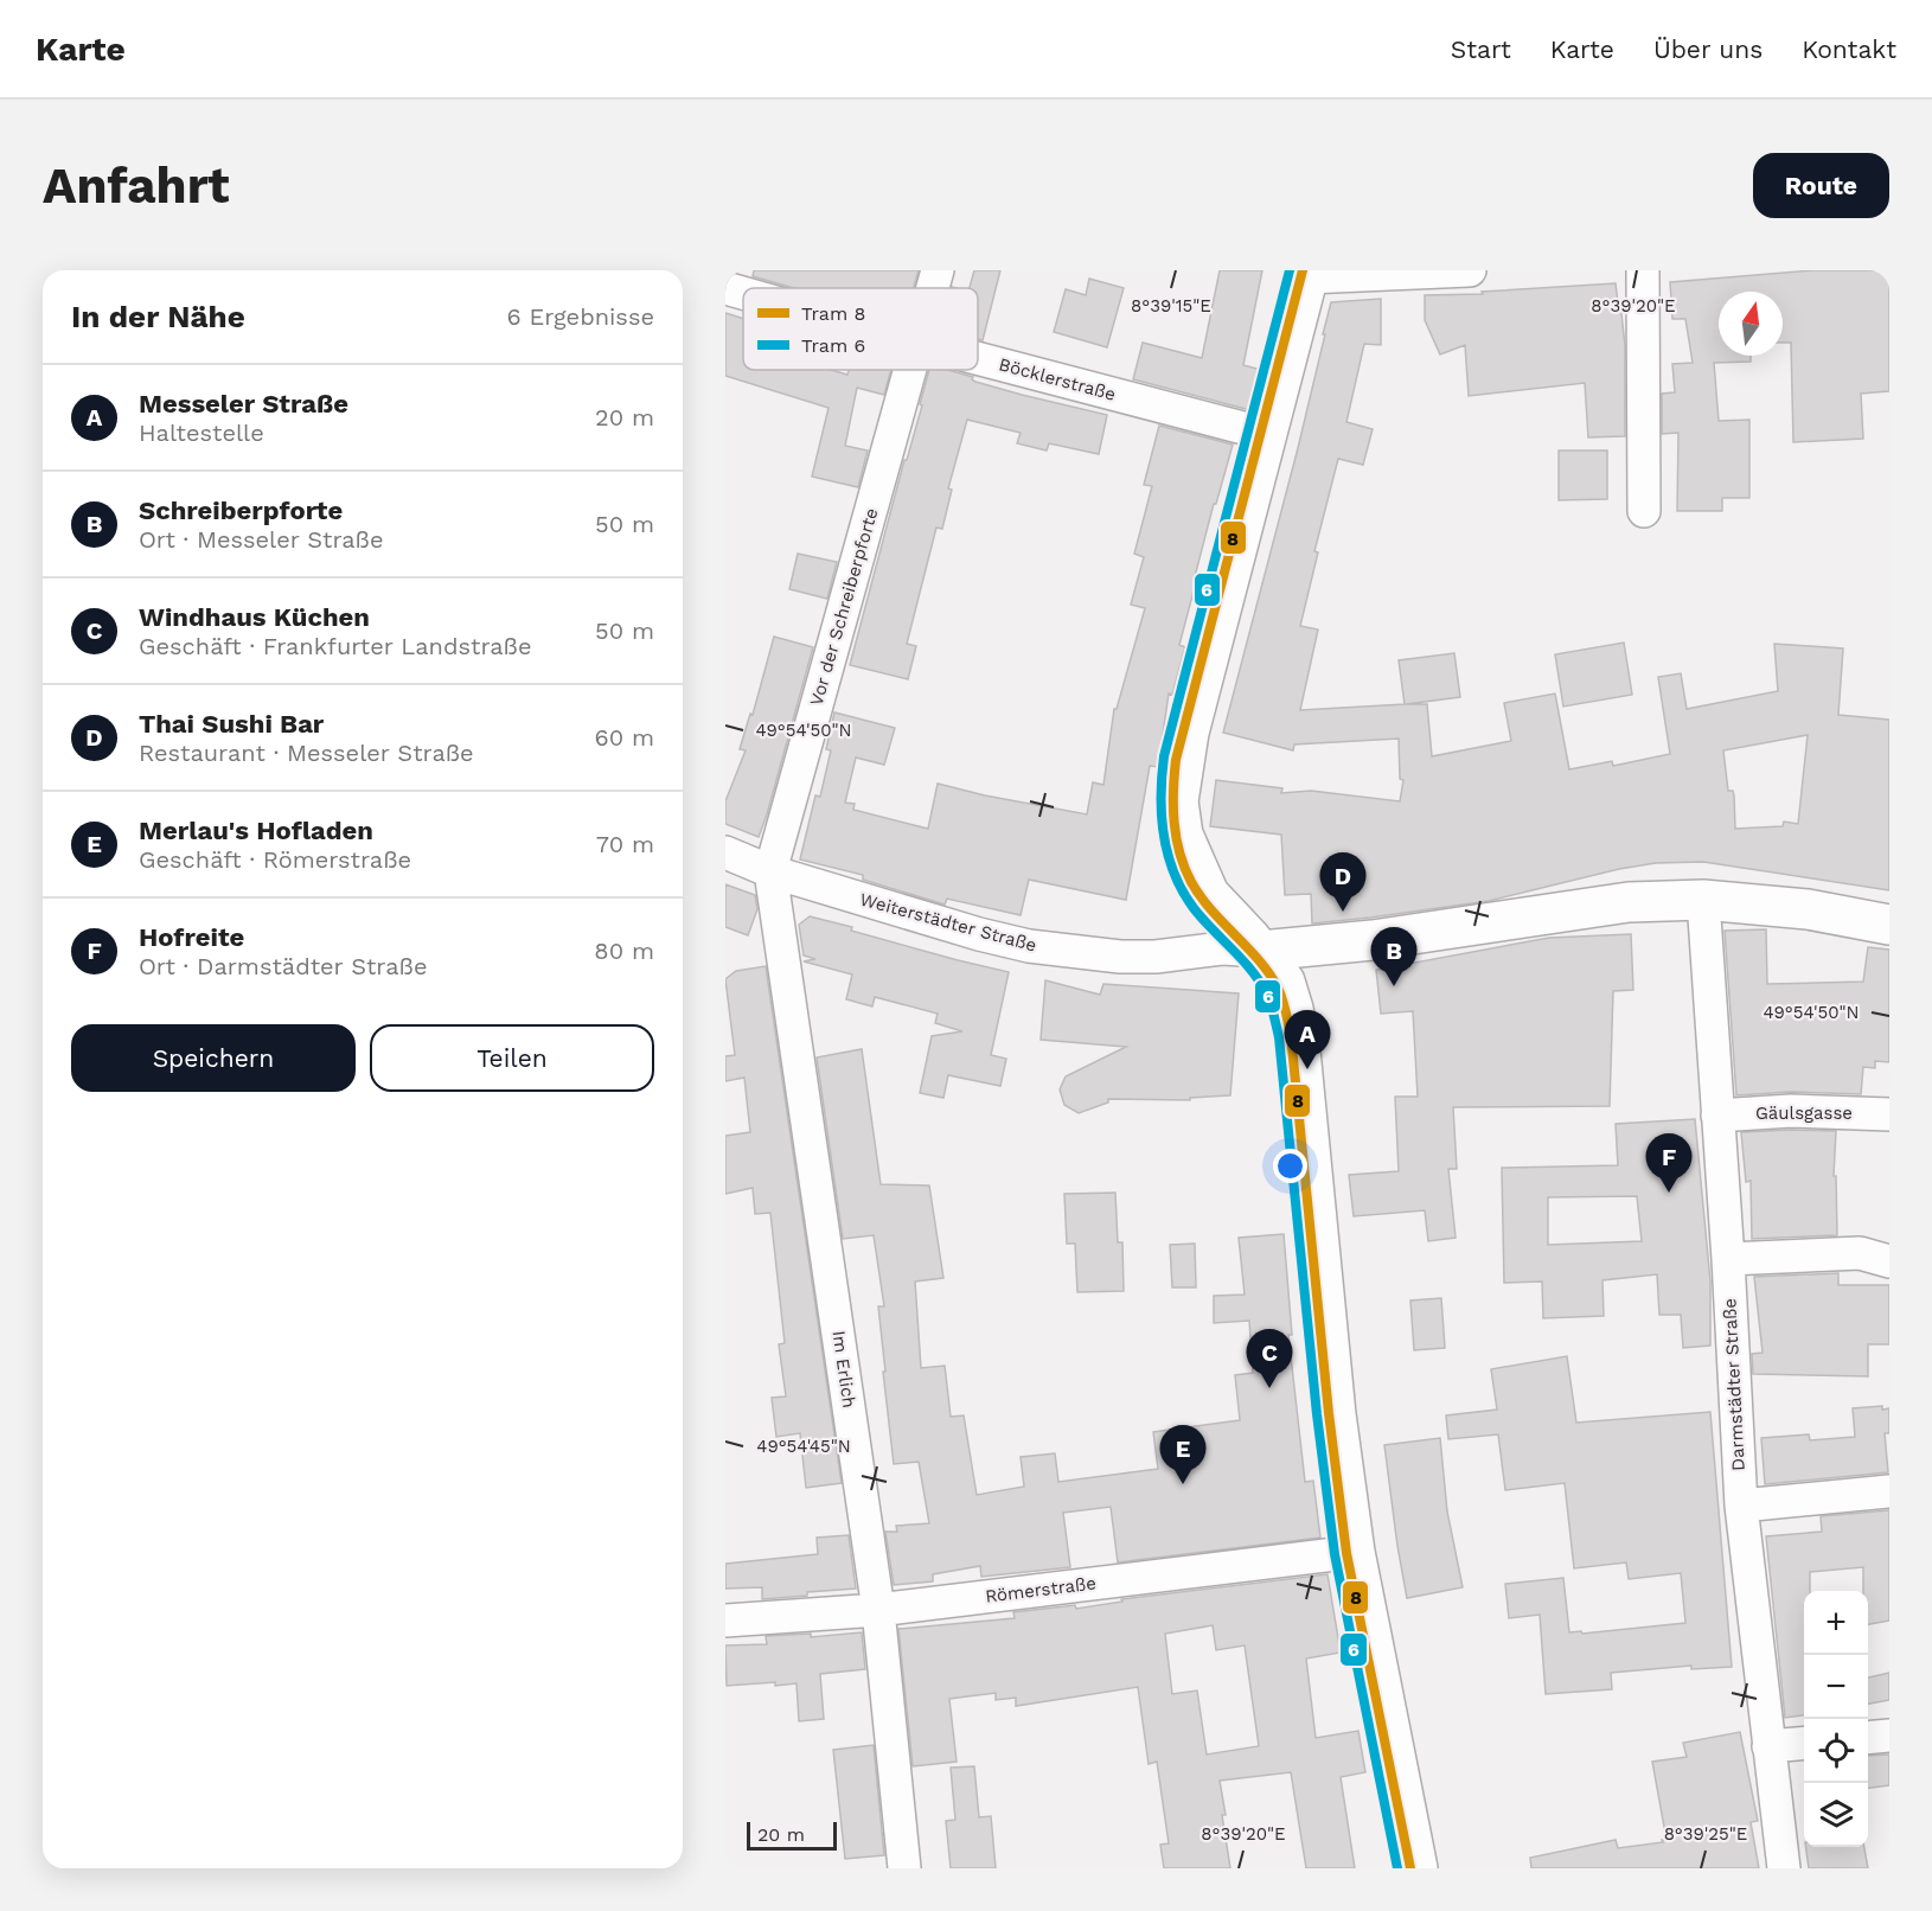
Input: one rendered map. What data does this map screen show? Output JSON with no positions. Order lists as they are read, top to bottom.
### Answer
{
  "streets": {
    "street": [
      "Böcklerstraße",
      "Vor der Schreiberpforte",
      "Weiterstädter Straße",
      "Gäulsgasse",
      "Im Erlich",
      "Darmstädter Straße",
      "Römerstraße"
    ]
  },
  "crossings": [
    ["Vor der Schreiberpforte", "Weiterstädter Straße"],
    ["Vor der Schreiberpforte", "Im Erlich"],
    ["Weiterstädter Straße", "Im Erlich"],
    ["Gäulsgasse", "Darmstädter Straße"],
    ["Im Erlich", "Römerstraße"]
  ],
  "lines": ["tram line 8", "tram line 6"],
  "legend": ["Tram 8", "Tram 6"],
  "scale_bar": "20 m",
  "north": "top",
  "page": {
    "header": "Karte",
    "nav": [
      "Start",
      "Karte",
      "Über uns",
      "Kontakt"
    ],
    "buttons": [
      "Route",
      ["Speichern", "Teilen"]
    ],
    "title": "Anfahrt",
    "heading": ["In der Nähe", "6 Ergebnisse"],
    "list": [
      {
        "mark": "A",
        "name": "Messeler Straße",
        "note": "Haltestelle",
        "value": "20 m"
      },
      {
        "mark": "B",
        "name": "Schreiberpforte",
        "note": "Ort · Messeler Straße",
        "value": "50 m"
      },
      {
        "mark": "C",
        "name": "Windhaus Küchen",
        "note": "Geschäft · Frankfurter Landstraße",
        "value": "50 m"
      },
      {
        "mark": "D",
        "name": "Thai Sushi Bar",
        "note": "Restaurant · Messeler Straße",
        "value": "60 m"
      },
      {
        "mark": "E",
        "name": "Merlau's Hofladen",
        "note": "Geschäft · Römerstraße",
        "value": "70 m"
      },
      {
        "mark": "F",
        "name": "Hofreite",
        "note": "Ort · Darmstädter Straße",
        "value": "80 m"
      }
    ],
    "pins": [
      "D",
      "B",
      "A",
      "F",
      "C",
      "E"
    ],
    "map_buttons": ["+", "−"],
    "scale": "20 m"
  },
  "coordinates": [
    "8°39'15\"E",
    "8°39'20\"E",
    "49°54'50\"N",
    "49°54'45\"N",
    "8°39'25\"E"
  ]
}
